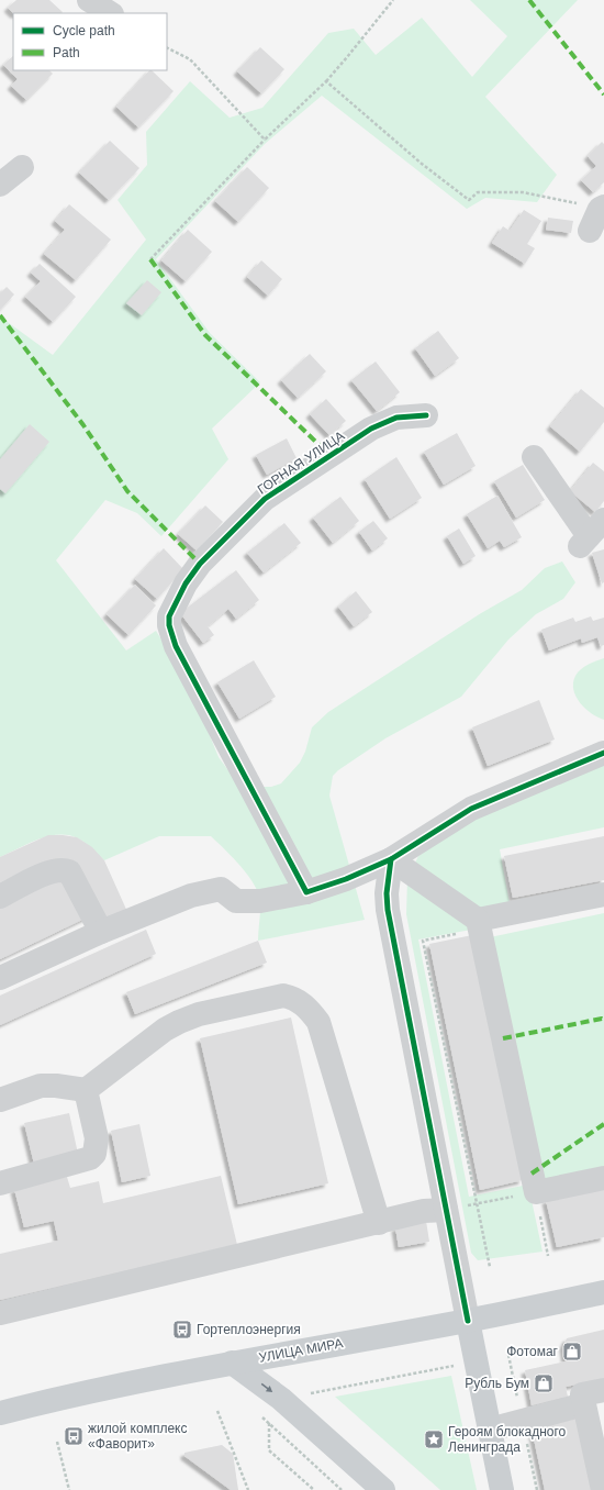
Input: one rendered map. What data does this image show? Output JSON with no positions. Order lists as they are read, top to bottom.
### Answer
{
  "streets": {
    "main road": ["УЛИЦА МИРА"],
    "street": ["ГОРНАЯ УЛИЦА"]
  },
  "places": {
    "bus stop": ["Гортеплоэнергия", "жилой комплекс «Фаворит»"],
    "shop": ["Фотомаг", "Рубль Бум"],
    "place": ["Героям блокадного Ленинграда"]
  },
  "legend": ["Cycle path", "Path"]
}
